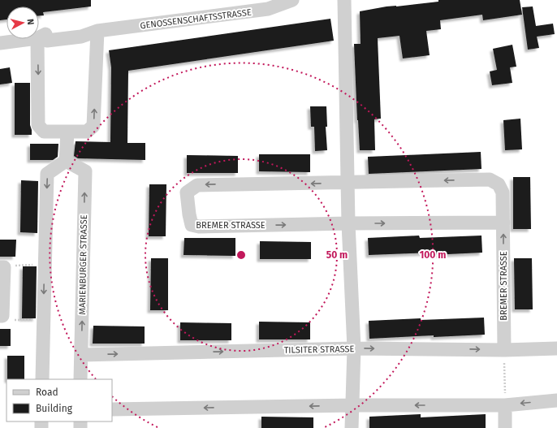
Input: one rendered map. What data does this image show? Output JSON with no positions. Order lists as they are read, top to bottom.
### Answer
{
  "streets": {
    "street": [
      "GENOSSENSCHAFTSSTRASSE",
      "BREMER STRASSE",
      "MARIENBURGER STRASSE",
      "TILSITER STRASSE"
    ]
  },
  "crossings": [
    ["BREMER STRASSE", "TILSITER STRASSE"],
    ["MARIENBURGER STRASSE", "TILSITER STRASSE"]
  ],
  "legend": ["Road", "Building"],
  "north": "right",
  "rings": ["50 m", "100 m"]
}
